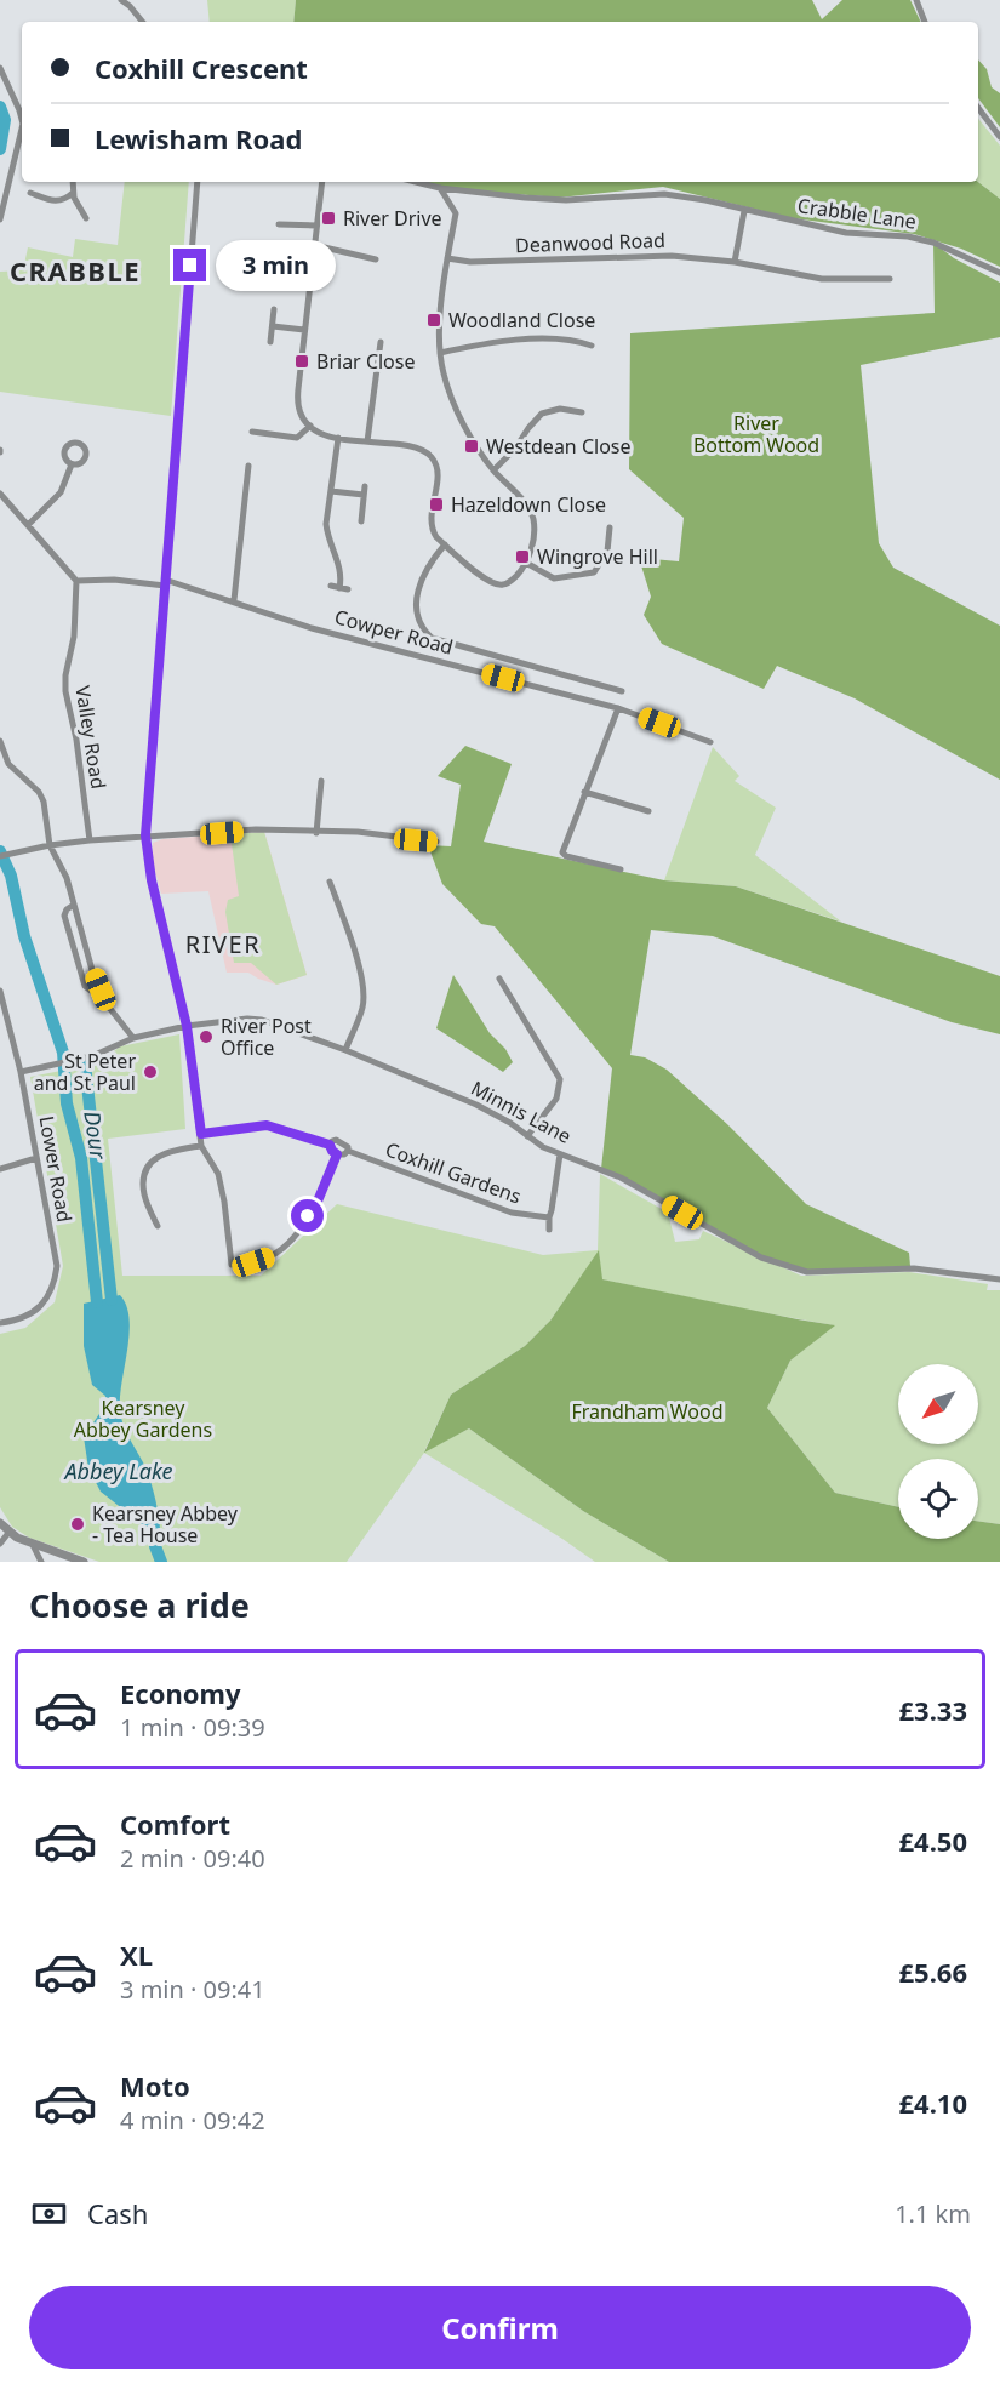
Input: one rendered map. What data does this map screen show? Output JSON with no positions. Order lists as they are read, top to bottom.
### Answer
{
  "streets": {
    "street": [
      "Crabble Lane",
      "Deanwood Road",
      "Cowper Road",
      "Valley Road",
      "Minnis Lane",
      "Lower Road",
      "Coxhill Gardens"
    ]
  },
  "crossings": [
    ["Cowper Road", "Valley Road"],
    ["Minnis Lane", "Lower Road"]
  ],
  "districts": ["CRABBLE", "RIVER"],
  "water": ["Dour", "Abbey Lake"],
  "parks": ["River Bottom Wood", "Kearsney Abbey Gardens", "Frandham Wood"],
  "places": {
    "transit": [
      "River Drive",
      "Woodland Close",
      "Briar Close",
      "Westdean Close",
      "Hazeldown Close",
      "Wingrove Hill"
    ],
    "other": ["River Post Office", "St Peter and St Paul", "Kearsney Abbey - Tea House"]
  },
  "north": "bottom left",
  "page": {
    "banner": ["Coxhill Crescent", "Lewisham Road"],
    "bubble": "3 min",
    "heading": "Choose a ride",
    "list": [
      {
        "name": "Economy",
        "note": "1 min · 09:39",
        "value": "£3.33"
      },
      {
        "name": "Comfort",
        "note": "2 min · 09:40",
        "value": "£4.50"
      },
      {
        "name": "XL",
        "note": "3 min · 09:41",
        "value": "£5.66"
      },
      {
        "name": "Moto",
        "note": "4 min · 09:42",
        "value": "£4.10"
      }
    ],
    "pay": ["Cash", "1.1 km"],
    "buttons": "Confirm"
  }
}
